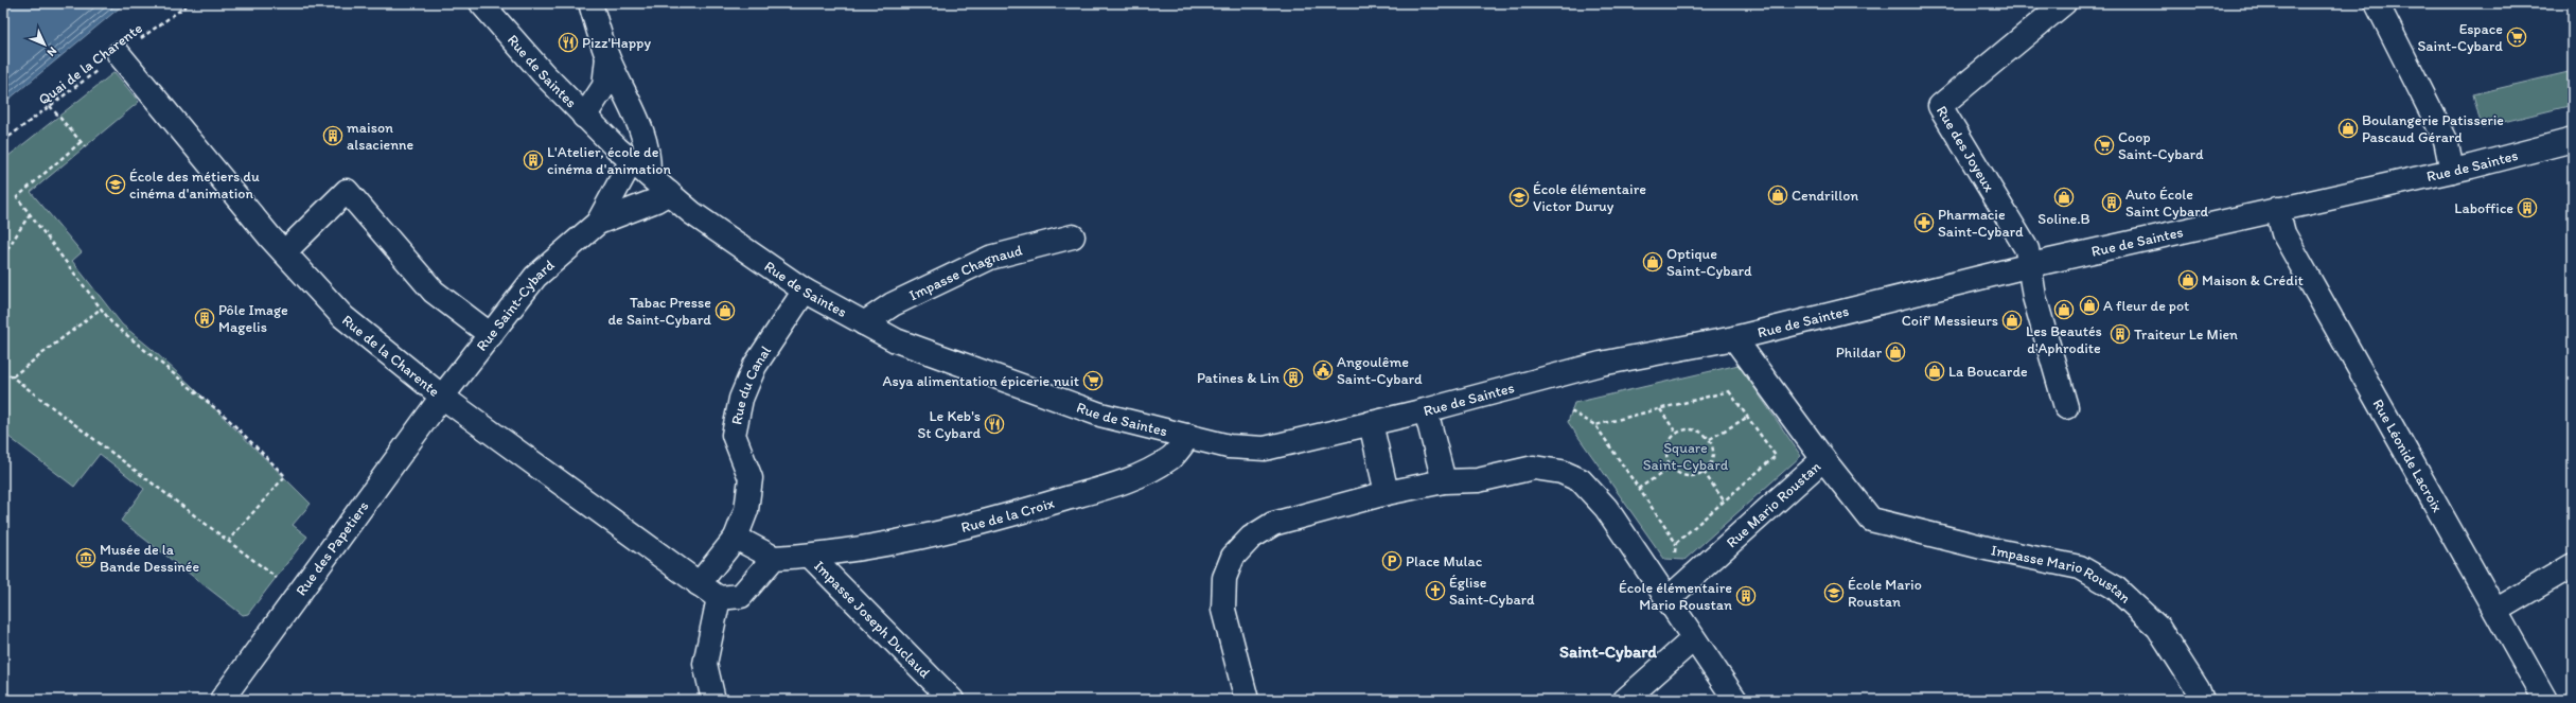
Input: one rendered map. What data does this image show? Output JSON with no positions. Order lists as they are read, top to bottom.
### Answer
{
  "streets": {
    "street": [
      "Rue de Saintes",
      "Rue des Joyeux",
      "Impasse Chagnaud",
      "Rue Saint-Cybard",
      "Rue de la Charente",
      "Rue du Canal",
      "Rue Léonide Lacroix",
      "Rue Mario Roustan",
      "Rue de la Croix",
      "Rue des Papetiers",
      "Impasse Mario Roustan",
      "Impasse Joseph Duclaud"
    ],
    "path": ["Quai de la Charente"]
  },
  "crossings": [
    ["Quai de la Charente", "Rue de la Charente"],
    ["Rue de Saintes", "Rue des Joyeux"],
    ["Rue de Saintes", "Impasse Chagnaud"],
    ["Rue de Saintes", "Rue Saint-Cybard"],
    ["Rue de Saintes", "Rue du Canal"],
    ["Rue de Saintes", "Rue Léonide Lacroix"],
    ["Rue de Saintes", "Rue Mario Roustan"],
    ["Rue de Saintes", "Rue de la Croix"],
    ["Rue Saint-Cybard", "Rue de la Charente"],
    ["Rue Saint-Cybard", "Rue des Papetiers"],
    ["Rue de la Charente", "Rue du Canal"],
    ["Rue de la Charente", "Rue des Papetiers"],
    ["Rue Mario Roustan", "Impasse Mario Roustan"],
    ["Rue de la Croix", "Impasse Joseph Duclaud"]
  ],
  "districts": ["Saint-Cybard"],
  "parks": ["Square Saint-Cybard"],
  "places": {
    "supermarket": ["Espace Saint-Cybard", "Coop Saint-Cybard", "Asya alimentation épicerie nuit"],
    "restaurant": ["Pizz'Happy", "Le Keb's St Cybard"],
    "shop": [
      "Boulangerie Patisserie Pascaud Gérard",
      "Cendrillon",
      "Soline.B",
      "Optique Saint-Cybard",
      "Maison & Crédit",
      "A fleur de pot",
      "Les Beautés d'Aphrodite",
      "Tabac Presse de Saint-Cybard",
      "Coif' Messieurs",
      "Phildar",
      "La Boucarde"
    ],
    "building": [
      "maison alsacienne",
      "L'Atelier, école de cinéma d'animation",
      "Auto École Saint Cybard",
      "Laboffice",
      "Pôle Image Magelis",
      "Traiteur Le Mien",
      "Patines & Lin",
      "École élémentaire Mario Roustan"
    ],
    "school or university": ["École des métiers du cinéma d'animation", "École élémentaire Victor Duruy", "École Mario Roustan"],
    "pharmacy": ["Pharmacie Saint-Cybard"],
    "public building": ["Angoulême Saint-Cybard"],
    "museum": ["Musée de la Bande Dessinée"],
    "parking": ["Place Mulac"],
    "church": ["Église Saint-Cybard"]
  },
  "north": "bottom right"
}
